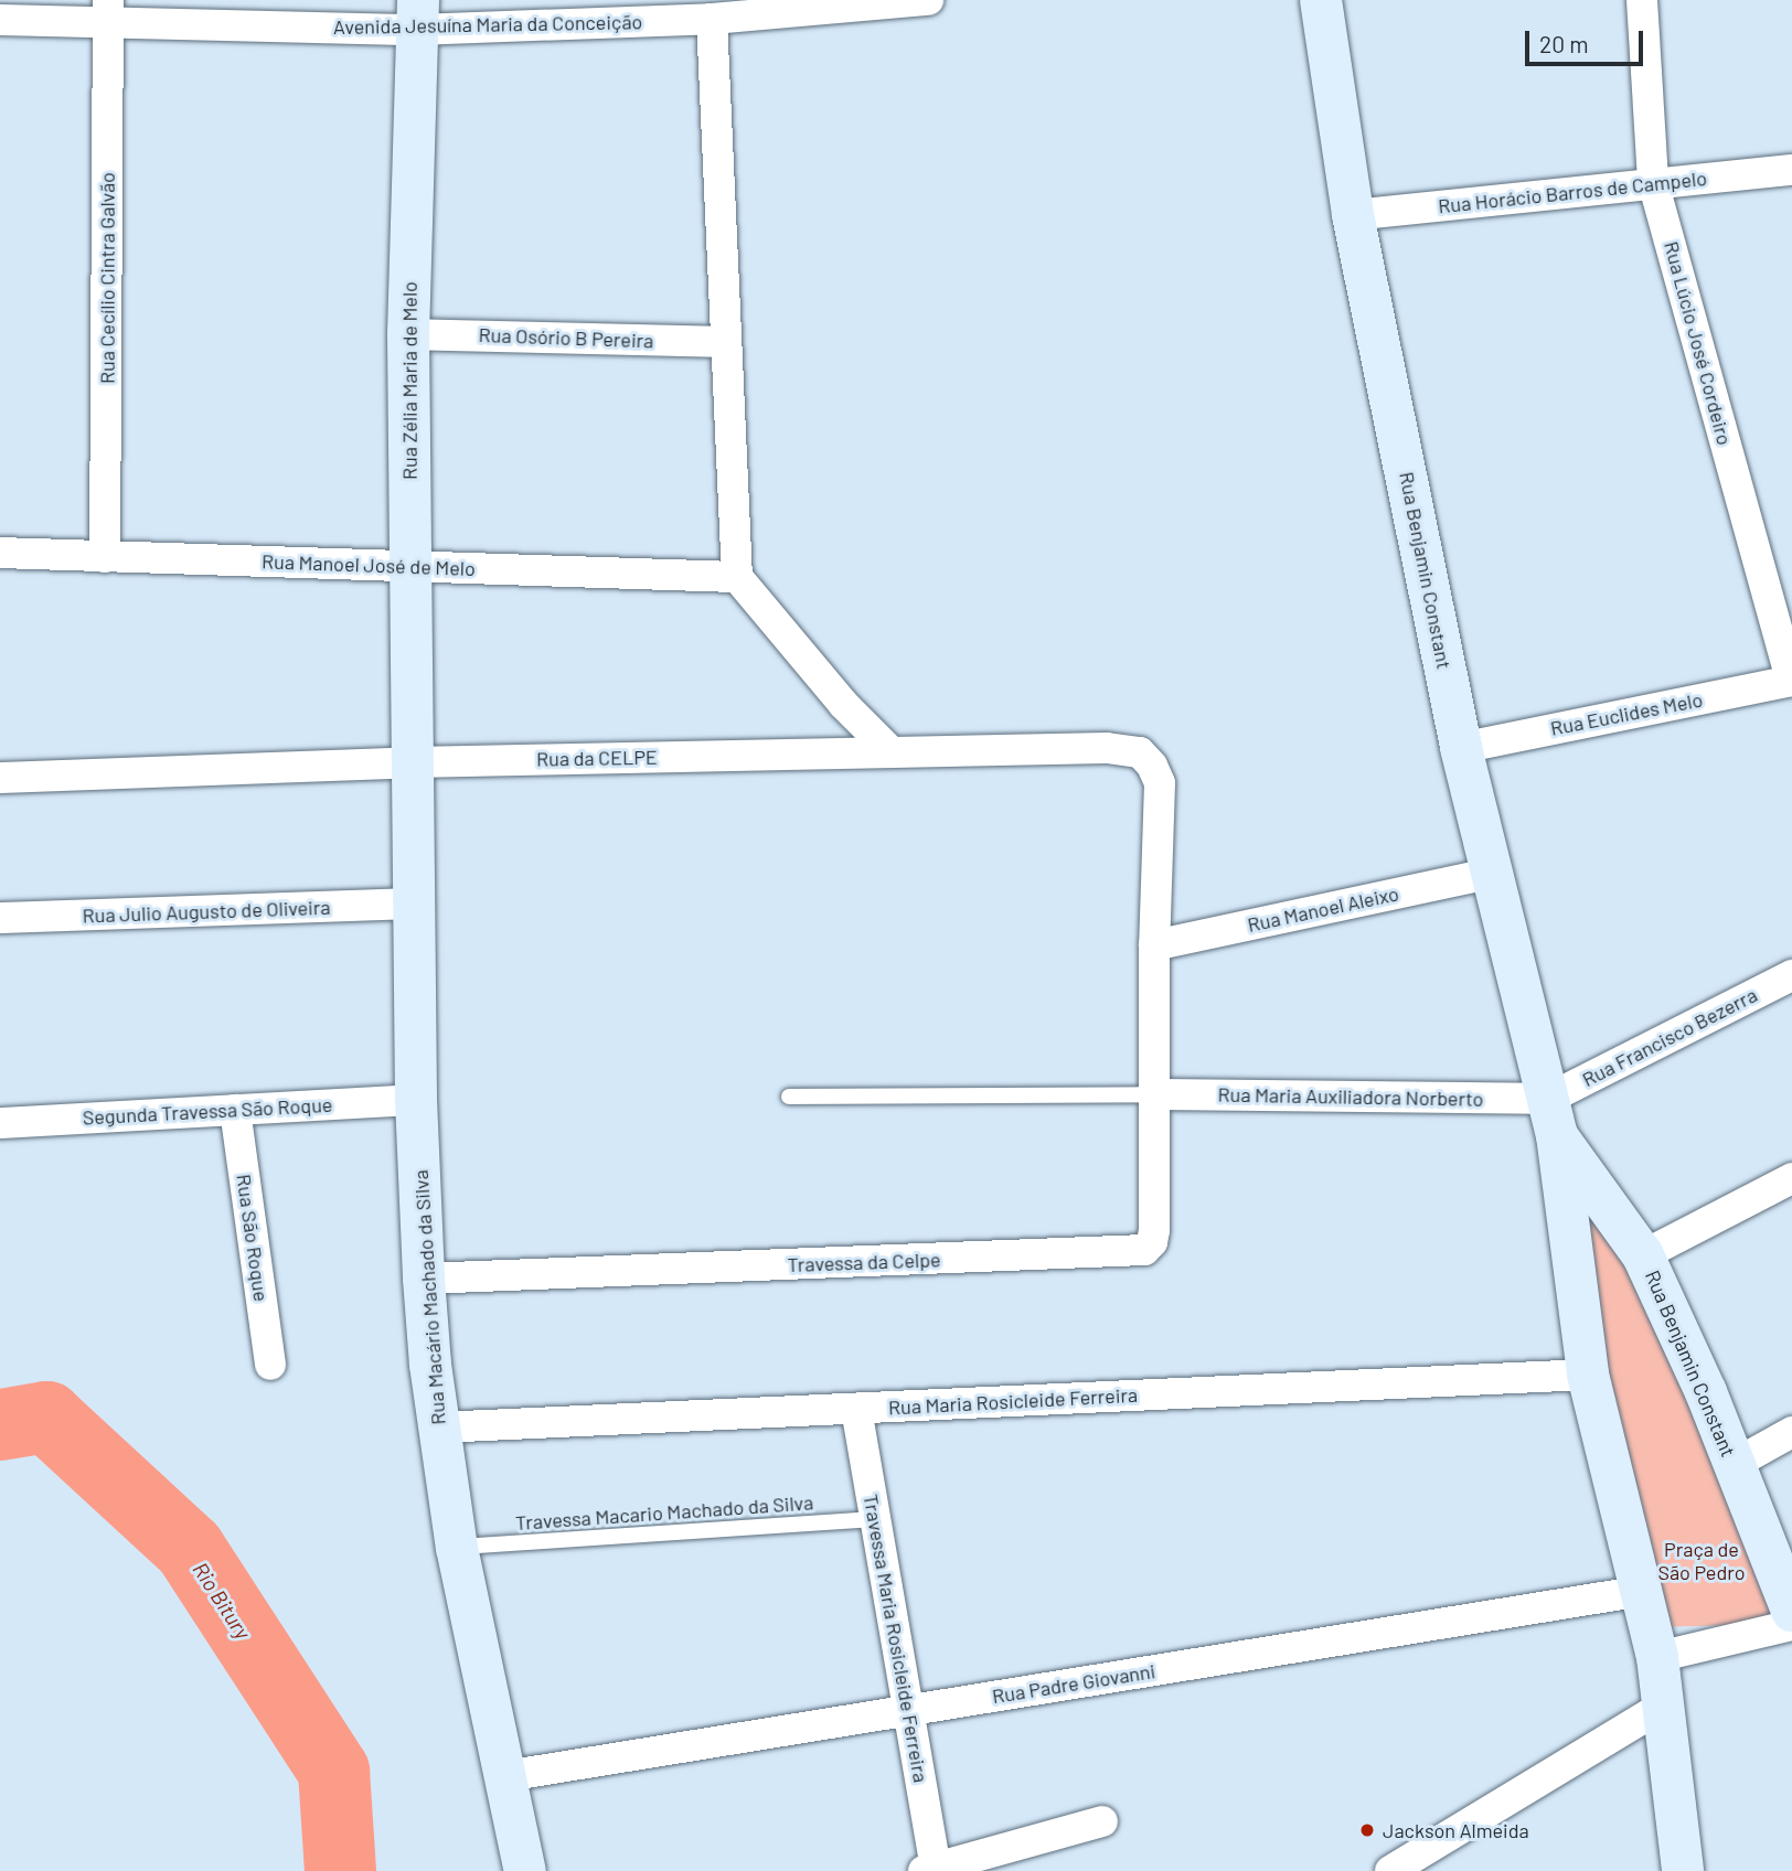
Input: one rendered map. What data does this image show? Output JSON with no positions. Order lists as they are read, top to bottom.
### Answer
{
  "streets": {
    "street": [
      "Avenida Jesuína Maria da Conceição",
      "Rua Horácio Barros de Campelo",
      "Rua Cecílio Cintra Galvão",
      "Rua Osório B Pereira",
      "Rua Lúcio José Cordeiro",
      "Rua Zélia Maria de Melo",
      "Rua Manoel José de Melo",
      "Rua Benjamin Constant",
      "Rua Euclides Melo",
      "Rua da CELPE",
      "Rua Manoel Aleixo",
      "Rua Julio Augusto de Oliveira",
      "Rua Francisco Bezerra",
      "Rua Maria Auxiliadora Norberto",
      "Segunda Travessa São Roque",
      "Rua São Roque",
      "Travessa da Celpe",
      "Rua Macário Machado da Silva",
      "Rua Maria Rosicleide Ferreira",
      "Travessa Maria Rosicleide Ferreira",
      "Rua Padre Giovanni"
    ],
    "lane": ["Travessa Macario Machado da Silva"]
  },
  "crossings": [
    ["Avenida Jesuína Maria da Conceição", "Rua Cecílio Cintra Galvão"],
    ["Avenida Jesuína Maria da Conceição", "Rua Zélia Maria de Melo"],
    ["Rua Horácio Barros de Campelo", "Rua Lúcio José Cordeiro"],
    ["Rua Horácio Barros de Campelo", "Rua Benjamin Constant"],
    ["Rua Cecílio Cintra Galvão", "Rua Manoel José de Melo"],
    ["Rua Osório B Pereira", "Rua Zélia Maria de Melo"],
    ["Rua Lúcio José Cordeiro", "Rua Euclides Melo"],
    ["Rua Zélia Maria de Melo", "Rua Manoel José de Melo"],
    ["Rua Zélia Maria de Melo", "Rua da CELPE"],
    ["Rua Zélia Maria de Melo", "Rua Macário Machado da Silva"],
    ["Rua Benjamin Constant", "Rua Euclides Melo"],
    ["Rua Benjamin Constant", "Rua Manoel Aleixo"],
    ["Rua Benjamin Constant", "Rua Francisco Bezerra"],
    ["Rua Benjamin Constant", "Rua Maria Auxiliadora Norberto"],
    ["Rua Benjamin Constant", "Rua Maria Rosicleide Ferreira"],
    ["Rua Benjamin Constant", "Rua Padre Giovanni"],
    ["Rua da CELPE", "Rua Manoel Aleixo"],
    ["Rua da CELPE", "Rua Macário Machado da Silva"],
    ["Rua Julio Augusto de Oliveira", "Rua Macário Machado da Silva"],
    ["Rua Francisco Bezerra", "Rua Maria Auxiliadora Norberto"],
    ["Rua Maria Auxiliadora Norberto", "Travessa da Celpe"],
    ["Segunda Travessa São Roque", "Rua São Roque"],
    ["Segunda Travessa São Roque", "Rua Macário Machado da Silva"],
    ["Travessa da Celpe", "Rua Macário Machado da Silva"],
    ["Rua Macário Machado da Silva", "Rua Maria Rosicleide Ferreira"],
    ["Rua Macário Machado da Silva", "Travessa Macario Machado da Silva"],
    ["Rua Macário Machado da Silva", "Rua Padre Giovanni"],
    ["Rua Maria Rosicleide Ferreira", "Travessa Maria Rosicleide Ferreira"],
    ["Travessa Macario Machado da Silva", "Travessa Maria Rosicleide Ferreira"],
    ["Travessa Maria Rosicleide Ferreira", "Rua Padre Giovanni"]
  ],
  "water": ["Rio Bitury"],
  "parks": ["Praça de São Pedro"],
  "places": ["Jackson Almeida"],
  "scale_bar": "20 m"
}
